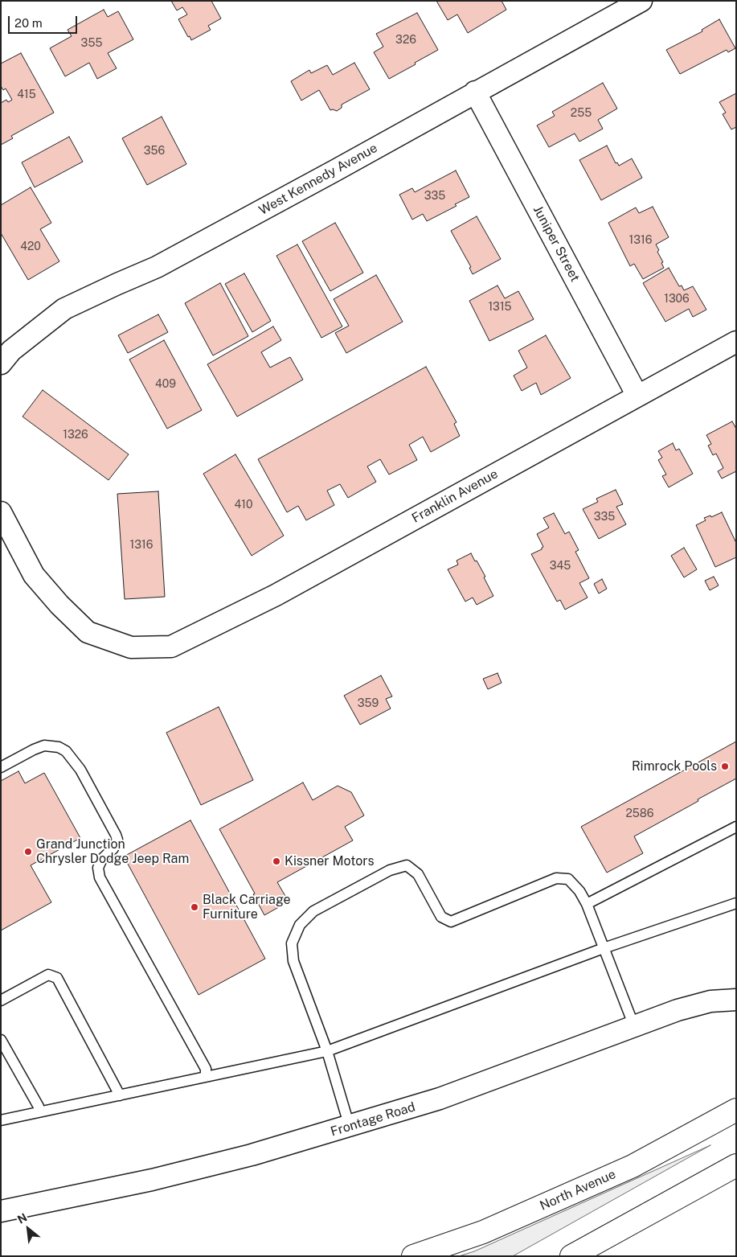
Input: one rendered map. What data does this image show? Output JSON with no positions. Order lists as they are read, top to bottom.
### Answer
{
  "streets": {
    "main road": ["North Avenue"],
    "street": [
      "West Kennedy Avenue",
      "Juniper Street",
      "Franklin Avenue",
      "Frontage Road"
    ]
  },
  "crossings": [
    ["West Kennedy Avenue", "Juniper Street"],
    ["Juniper Street", "Franklin Avenue"]
  ],
  "places": [
    "Rimrock Pools",
    "Grand Junction Chrysler Dodge Jeep Ram",
    "Kissner Motors",
    "Black Carriage Furniture"
  ],
  "house_numbers": [
    "326",
    "355",
    "415",
    "255",
    "356",
    "335",
    "1316",
    "420",
    "1306",
    "1315",
    "409",
    "1326",
    "410",
    "335",
    "1316",
    "345",
    "359",
    "2586"
  ],
  "scale_bar": "20 m",
  "north": "top left"
}
